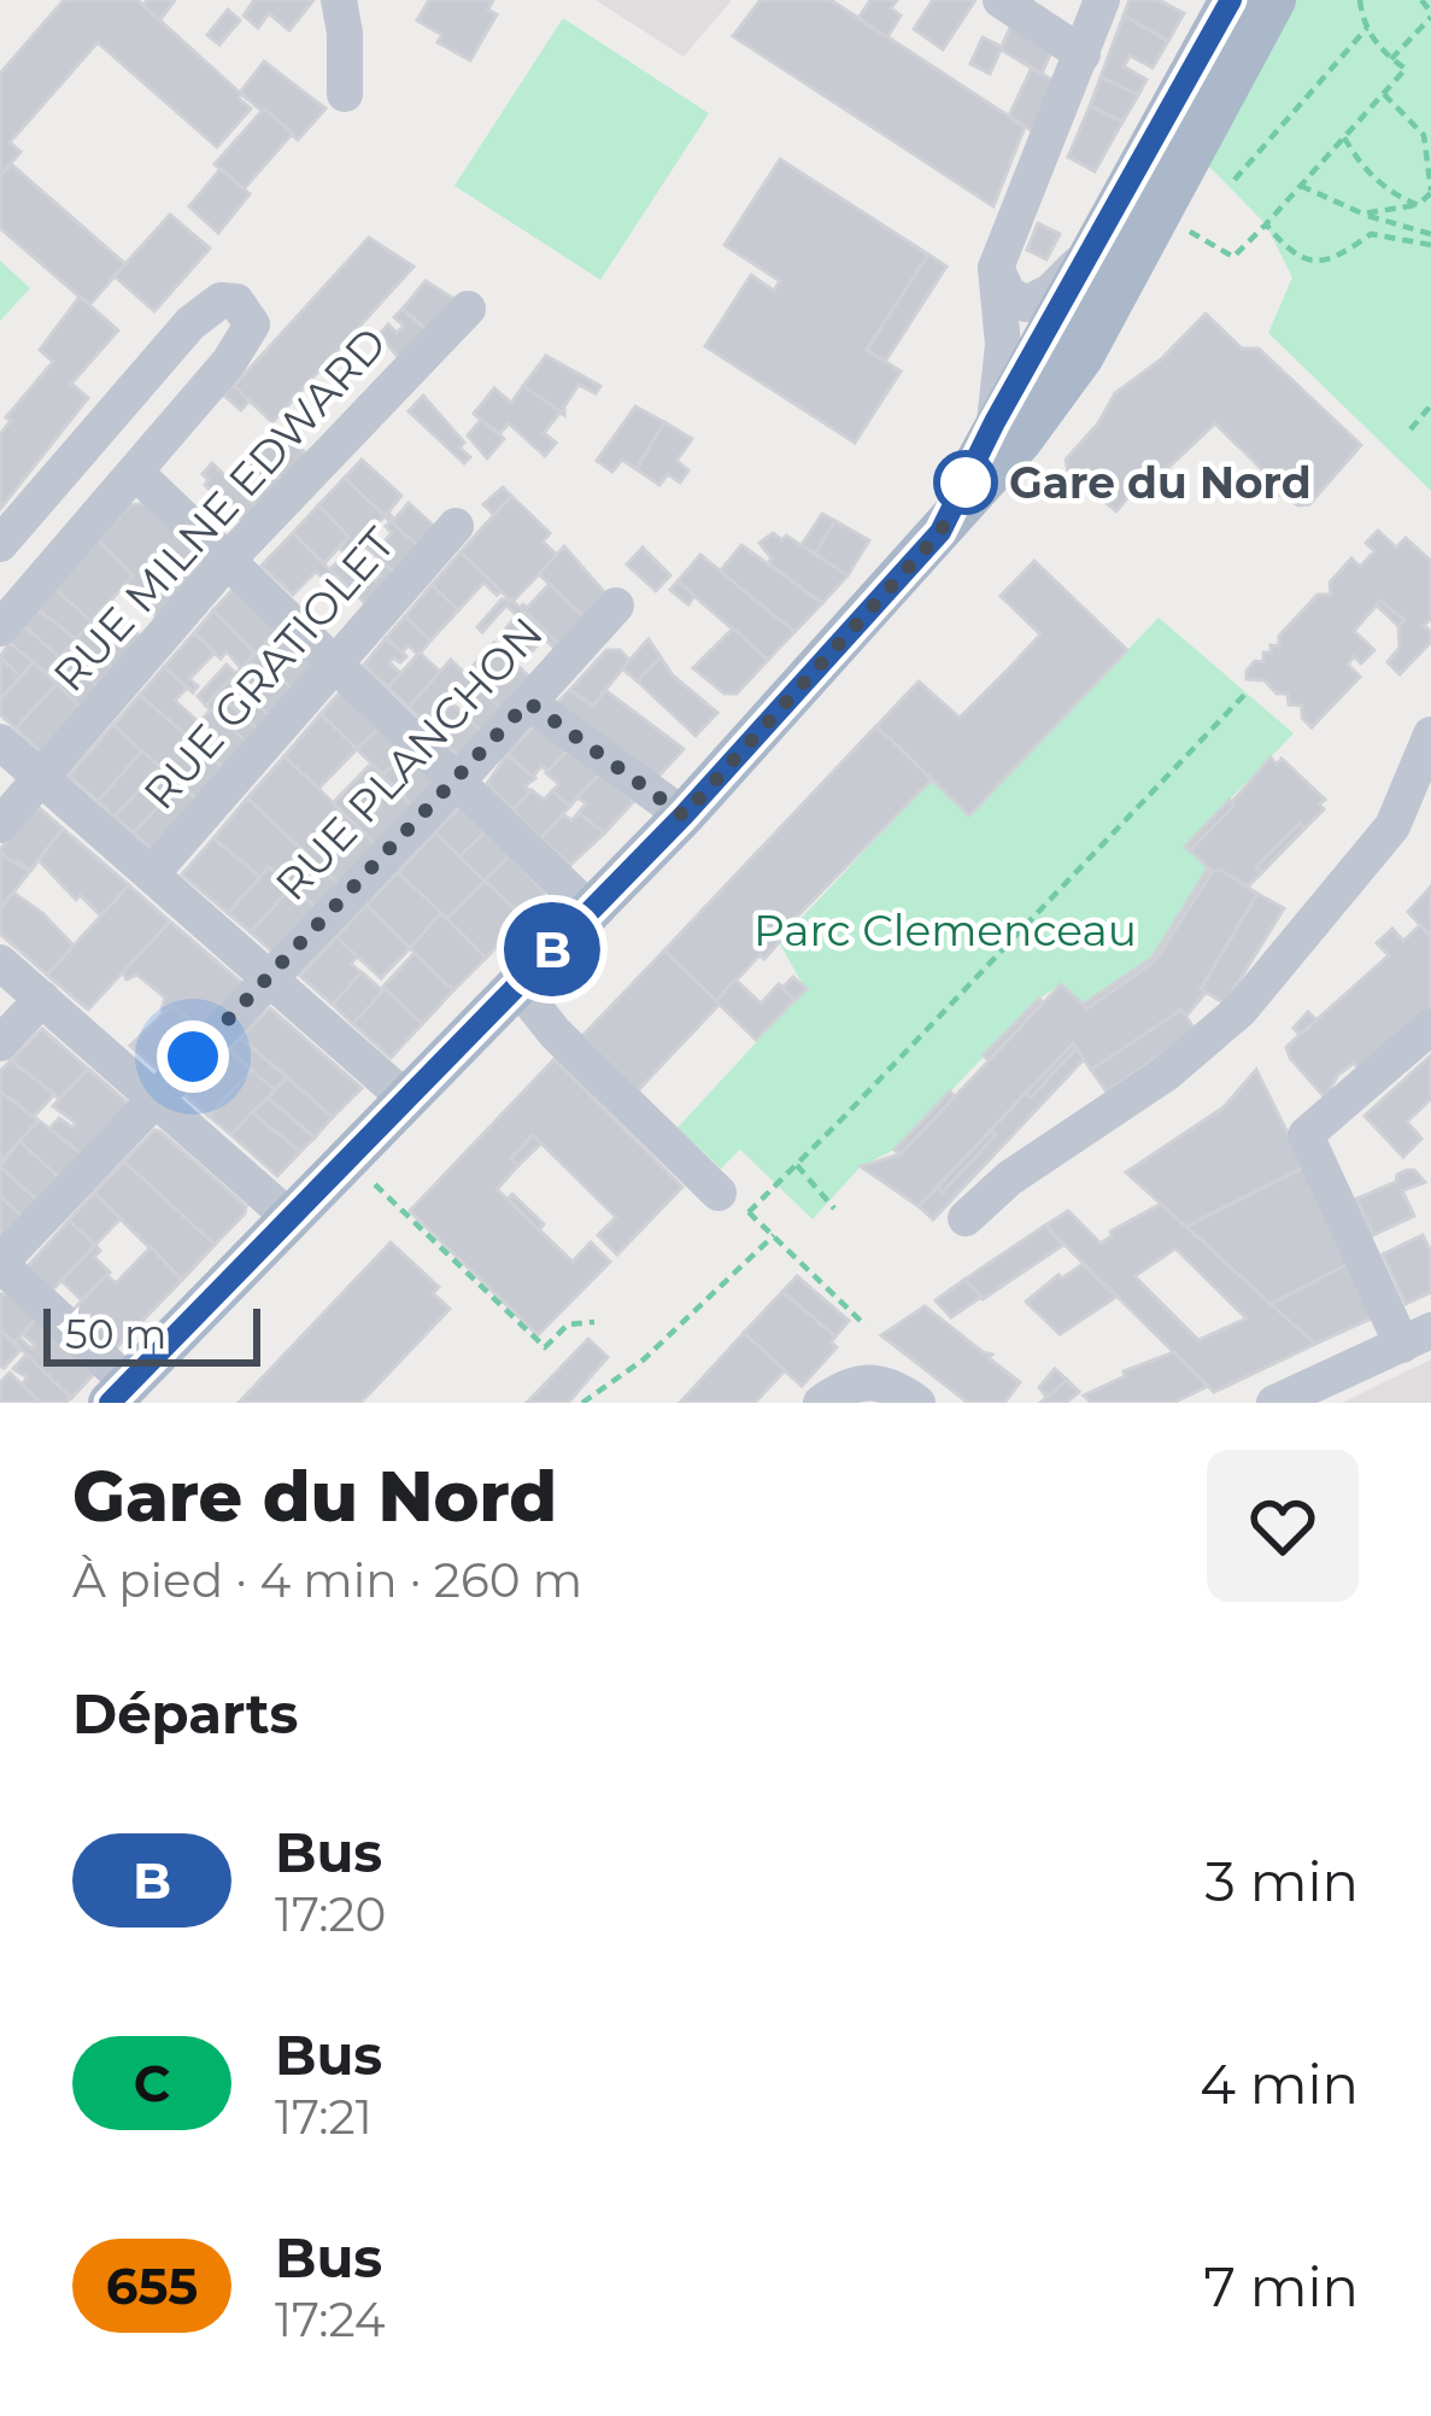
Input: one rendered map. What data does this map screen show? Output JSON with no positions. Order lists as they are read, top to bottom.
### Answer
{
  "streets": {
    "street": ["RUE MILNE EDWARD", "RUE GRATIOLET", "RUE PLANCHON"]
  },
  "parks": ["Parc Clemenceau"],
  "places": ["Gare du Nord"],
  "lines": ["bus line B"],
  "scale_bar": "50 m",
  "page": {
    "on_map": "B",
    "scale": "50 m",
    "heading": [
      ["Gare du Nord", "À pied · 4 min · 260 m"],
      "Départs"
    ],
    "list": [
      {
        "mark": "B",
        "name": "Bus",
        "note": "17:20",
        "value": "3 min"
      },
      {
        "mark": "C",
        "name": "Bus",
        "note": "17:21",
        "value": "4 min"
      },
      {
        "mark": "655",
        "name": "Bus",
        "note": "17:24",
        "value": "7 min"
      }
    ]
  }
}
